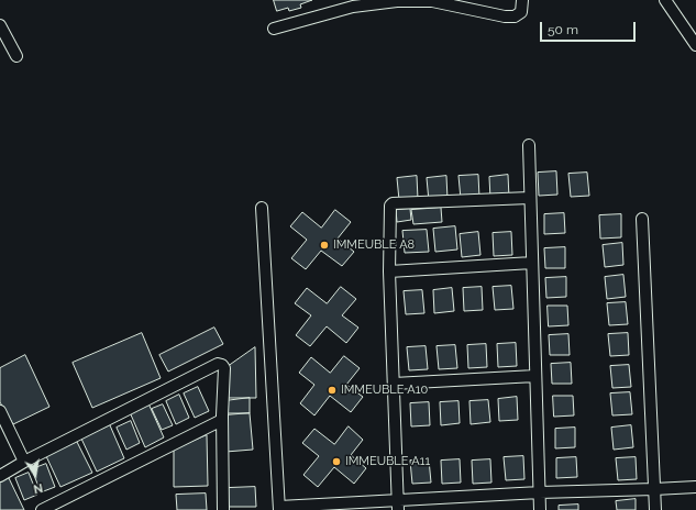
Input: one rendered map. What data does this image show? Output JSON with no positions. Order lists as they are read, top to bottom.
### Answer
{
  "places": ["IMMEUBLE A8", "IMMEUBLE A10", "IMMEUBLE A11"],
  "scale_bar": "50 m",
  "north": "bottom"
}
